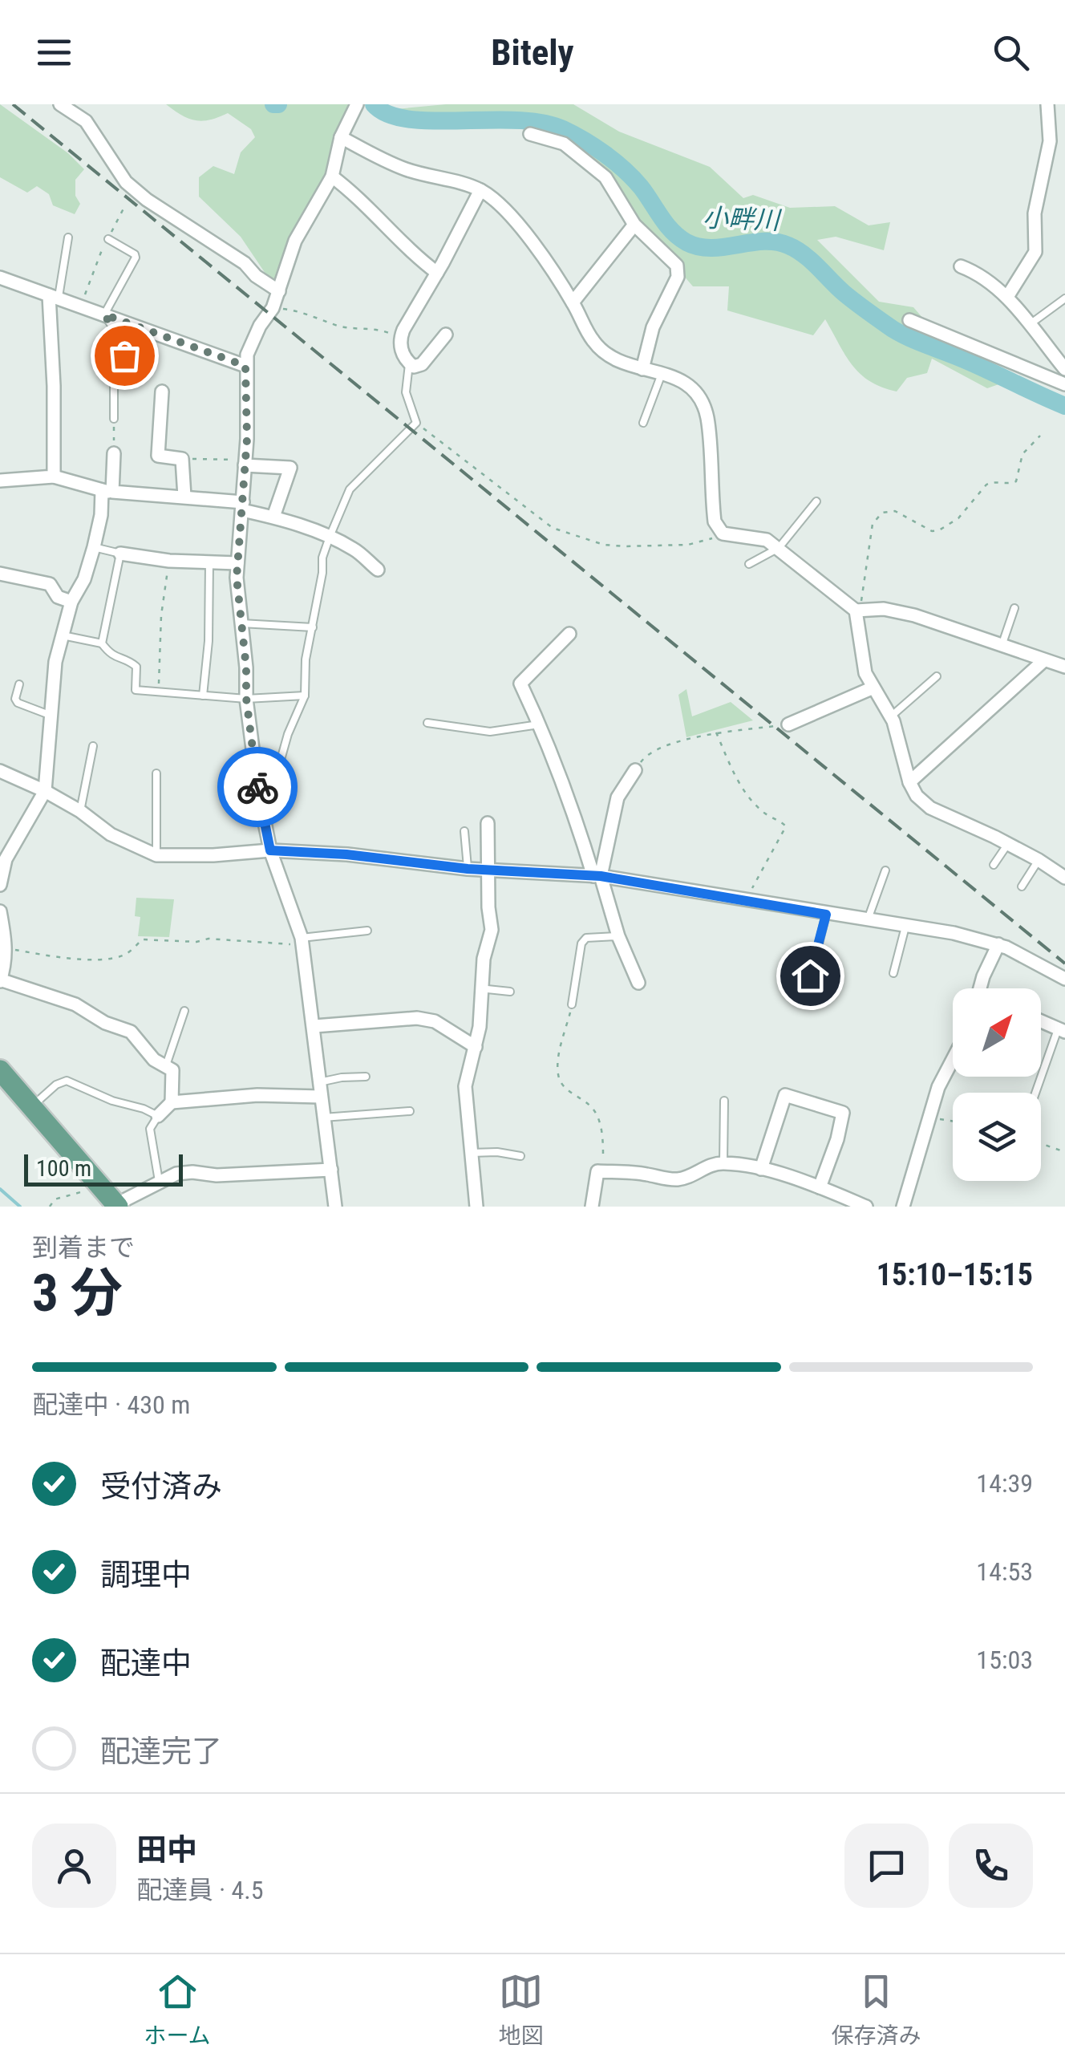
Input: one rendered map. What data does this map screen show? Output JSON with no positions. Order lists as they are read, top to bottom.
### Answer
{
  "water": ["小畔川"],
  "scale_bar": "100 m",
  "north": "top right",
  "page": {
    "header": "Bitely",
    "scale": "100 m",
    "heading": ["3 分", "到着まで", "15:10–15:15"],
    "panel": ["田中", "配達員 · 4.5"],
    "bar": "配達中 · 430 m",
    "list": [
      ["受付済み", "14:39"],
      ["調理中", "14:53"],
      ["配達中", "15:03"],
      "配達完了"
    ],
    "tabs": ["ホーム", "地図", "保存済み"]
  }
}
